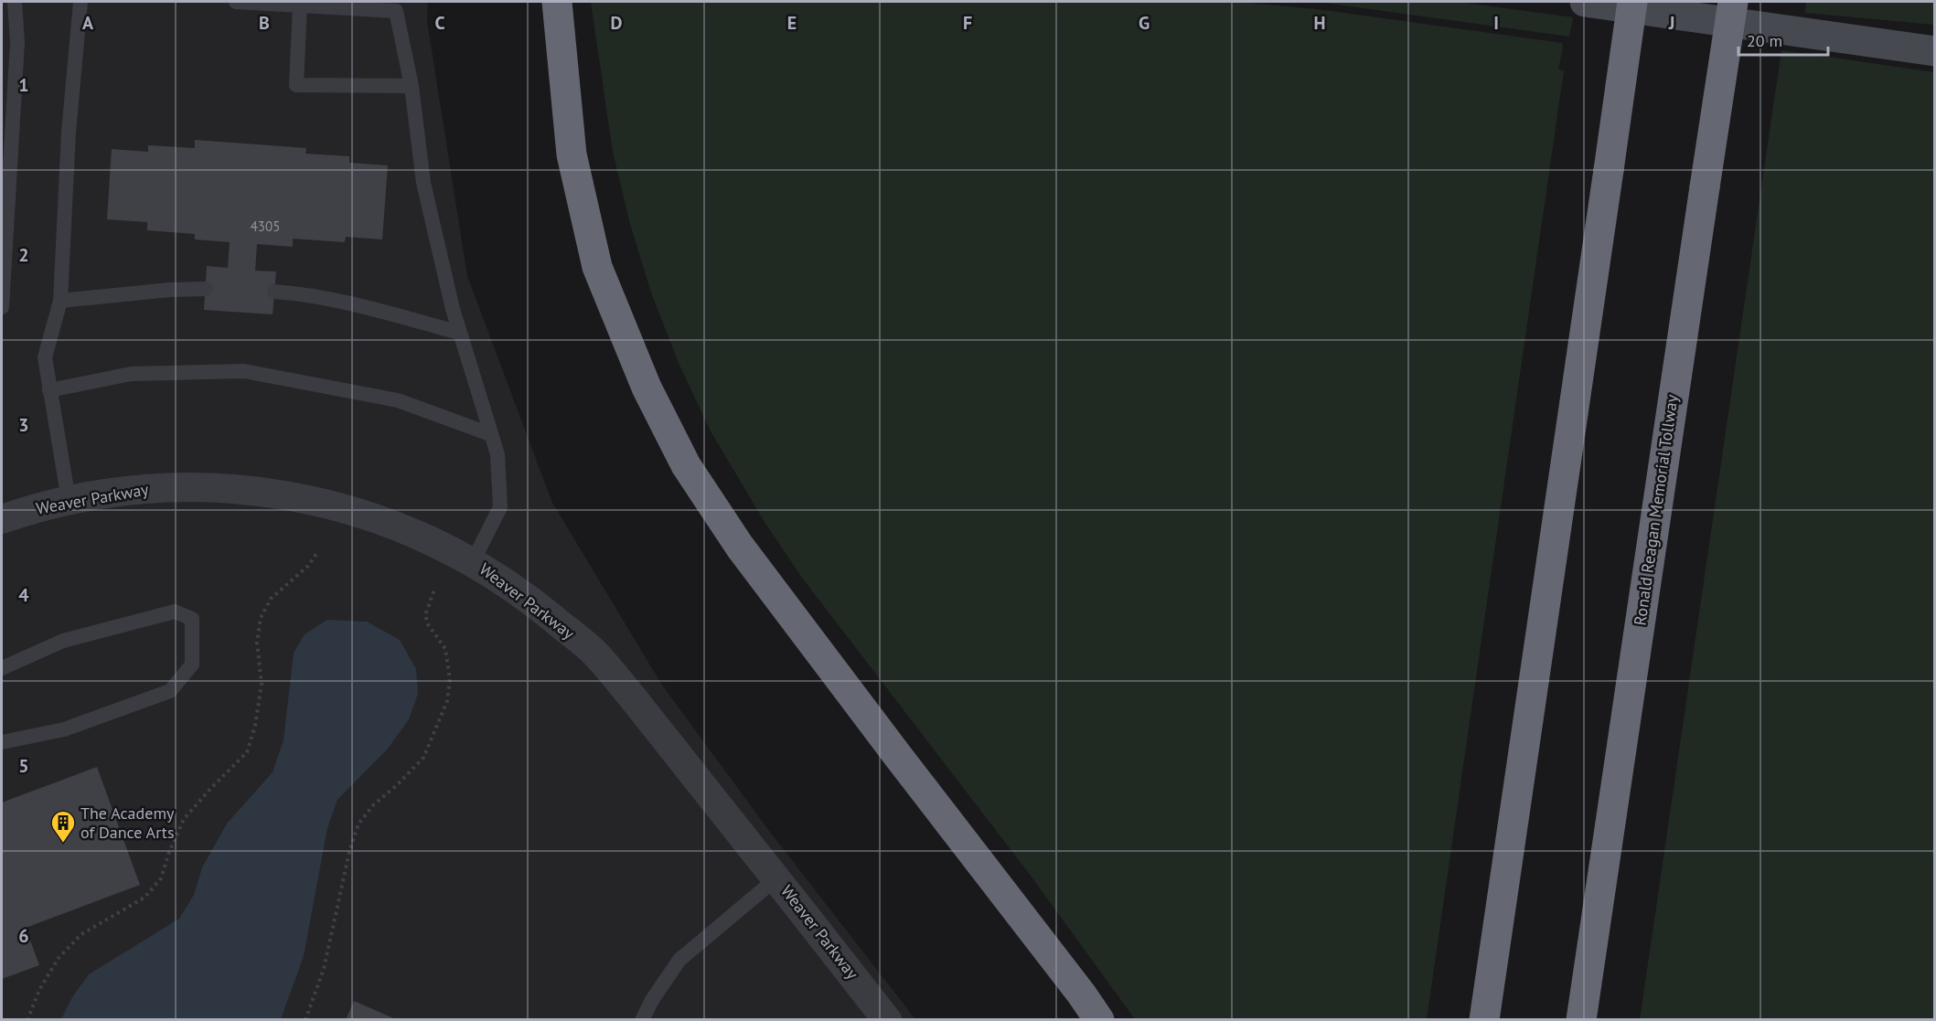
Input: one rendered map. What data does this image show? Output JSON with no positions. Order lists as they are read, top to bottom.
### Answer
{
  "streets": {
    "highway": ["Ronald Reagan Memorial Tollway"],
    "street": ["Weaver Parkway"]
  },
  "places": {
    "building": ["The Academy of Dance Arts"]
  },
  "house_numbers": ["4305"],
  "scale_bar": "20 m",
  "grid": {
    "columns": [
      "A",
      "B",
      "C",
      "D",
      "E",
      "F",
      "G",
      "H",
      "I",
      "J"
    ],
    "rows": [
      "1",
      "2",
      "3",
      "4",
      "5",
      "6"
    ]
  }
}
